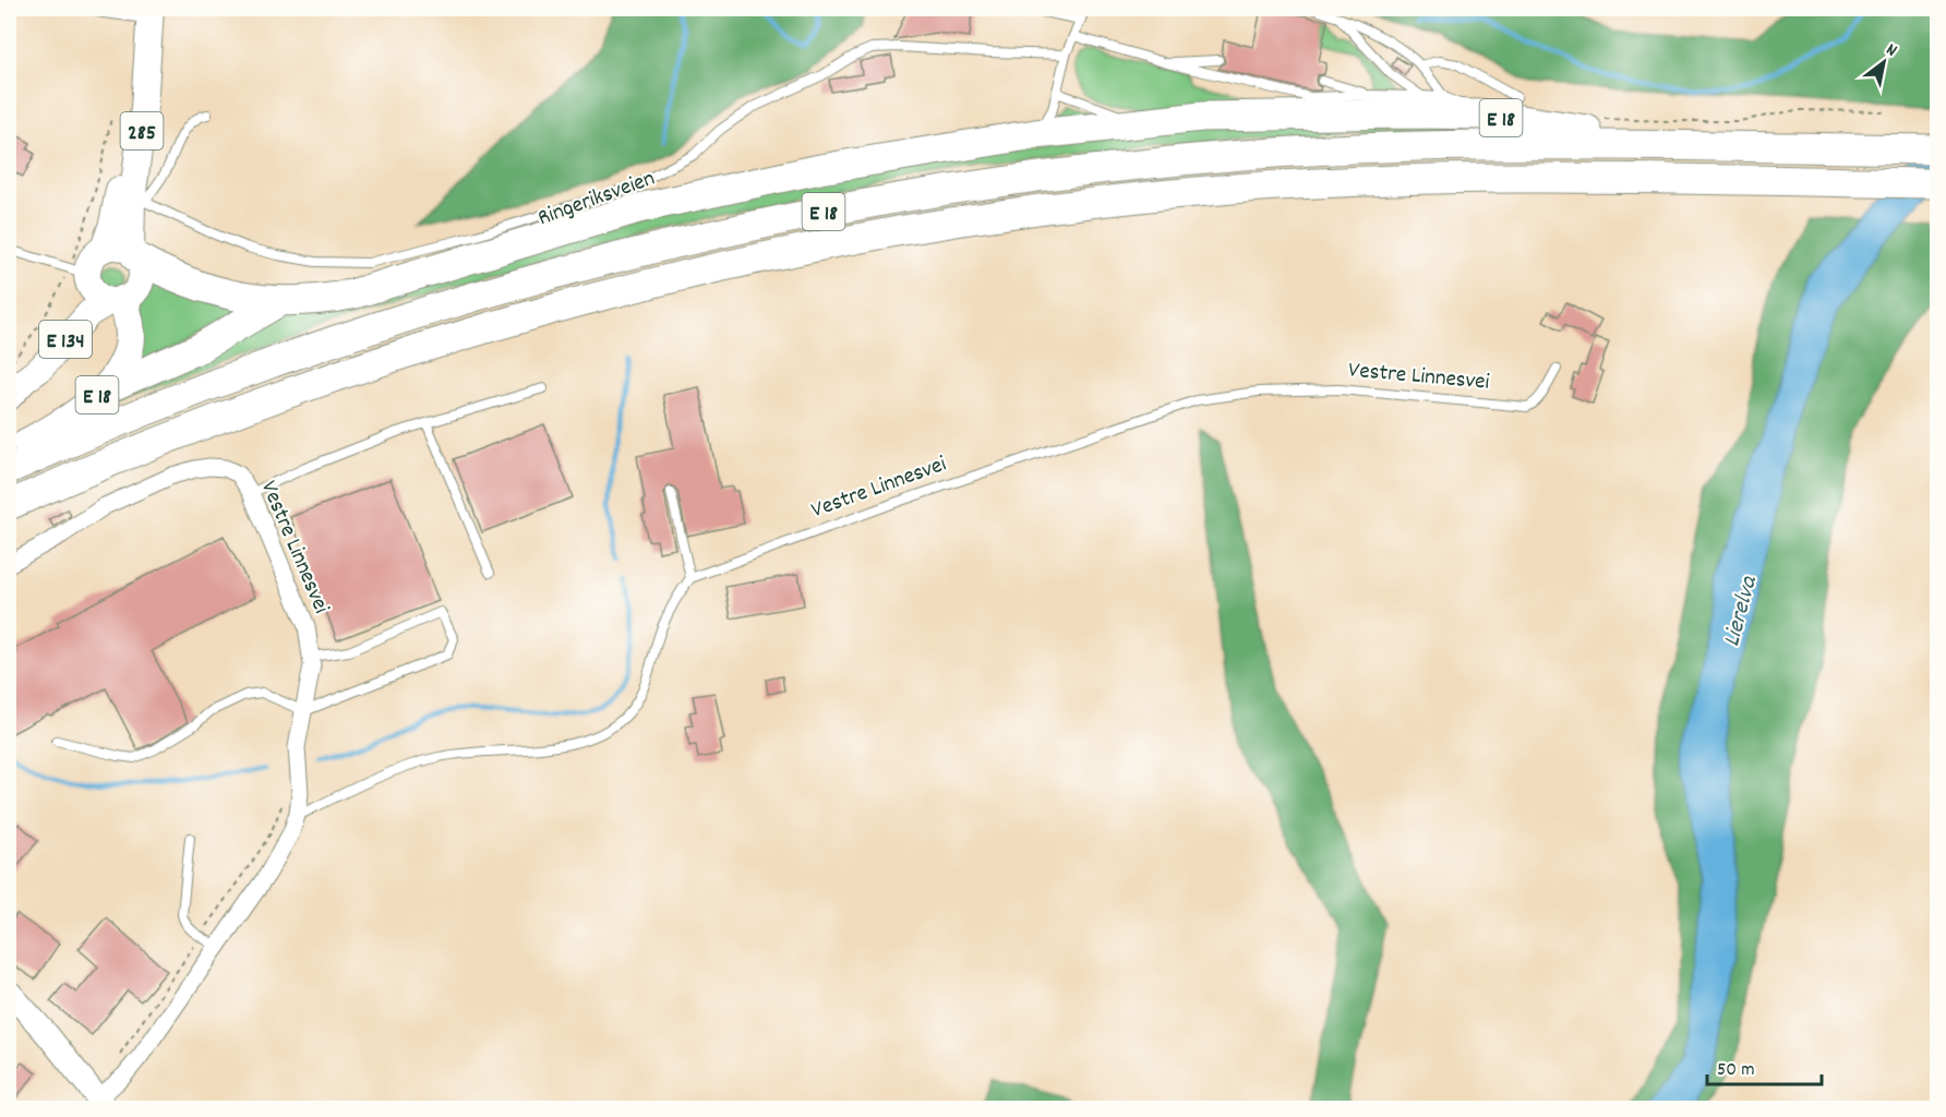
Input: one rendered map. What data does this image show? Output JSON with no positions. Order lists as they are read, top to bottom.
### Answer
{
  "streets": {
    "highway": ["E 18"],
    "main road": ["285", "E 134"],
    "street": ["Vestre Linnesvei"],
    "lane": ["Ringeriksveien"]
  },
  "crossings": [
    ["E 18", "285"],
    ["E 18", "E 134"],
    ["285", "Ringeriksveien"],
    ["285", "E 134"]
  ],
  "water": ["Lierelva"],
  "scale_bar": "50 m",
  "north": "top right"
}
